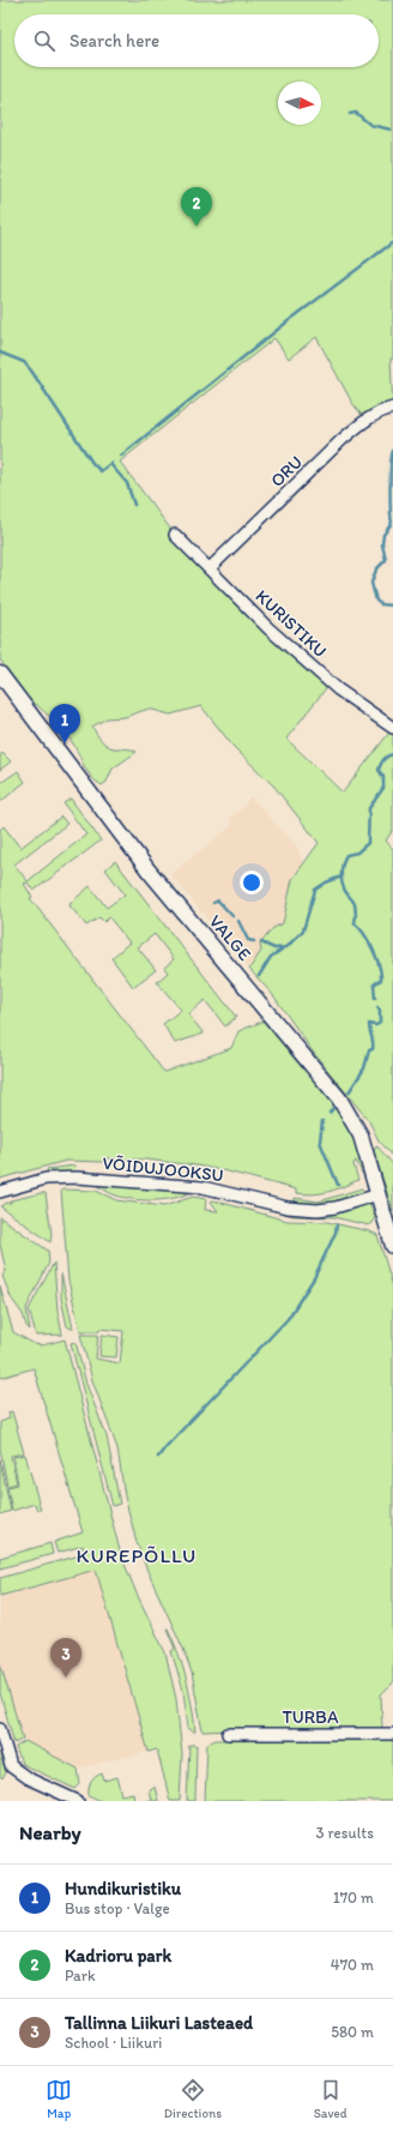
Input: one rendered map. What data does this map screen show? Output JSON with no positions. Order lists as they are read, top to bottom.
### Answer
{
  "streets": {
    "street": [
      "ORU",
      "KURISTIKU",
      "VALGE",
      "VÕIDUJOOKSU",
      "TURBA"
    ]
  },
  "crossings": [
    ["ORU", "KURISTIKU"],
    ["VALGE", "VÕIDUJOOKSU"]
  ],
  "districts": ["KUREPÕLLU"],
  "north": "right",
  "page": {
    "search": "Search here",
    "pins": ["2", "1", "3"],
    "heading": ["Nearby", "3 results"],
    "list": [
      {
        "mark": "1",
        "name": "Hundikuristiku",
        "note": "Bus stop · Valge",
        "value": "170 m"
      },
      {
        "mark": "2",
        "name": "Kadrioru park",
        "note": "Park",
        "value": "470 m"
      },
      {
        "mark": "3",
        "name": "Tallinna Liikuri Lasteaed",
        "note": "School · Liikuri",
        "value": "580 m"
      }
    ],
    "nav": ["Map", "Directions", "Saved"]
  }
}
